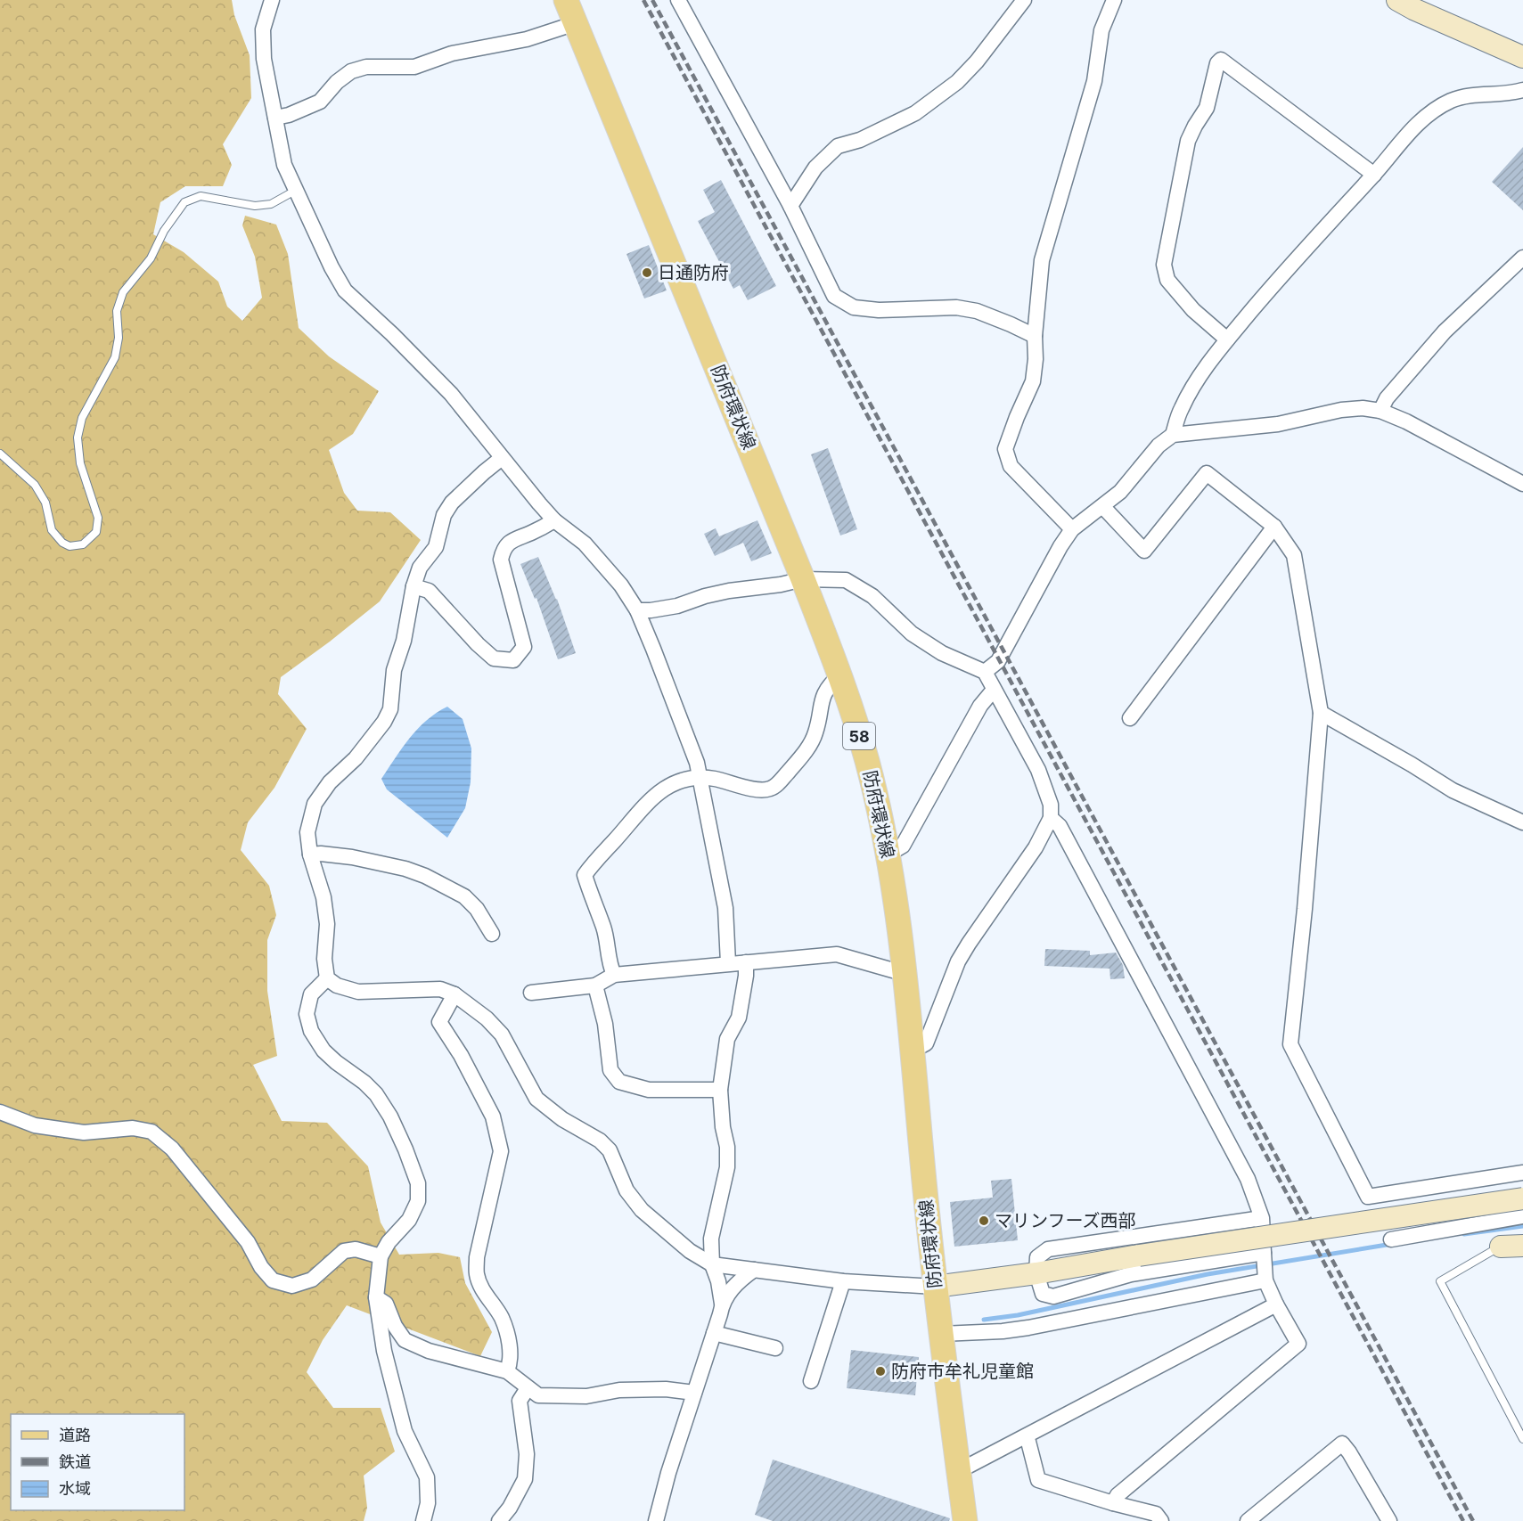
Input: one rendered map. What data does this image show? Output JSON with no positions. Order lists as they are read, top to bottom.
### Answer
{
  "streets": {
    "main road": ["防府環状線", "58"]
  },
  "places": ["日通防府", "マリンフーズ西部", "防府市牟礼児童館"],
  "legend": ["道路", "鉄道", "水域"]
}
